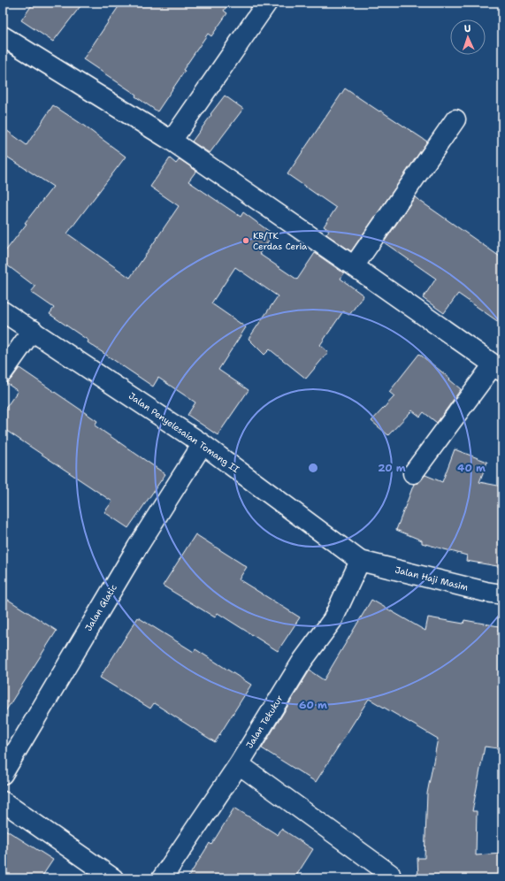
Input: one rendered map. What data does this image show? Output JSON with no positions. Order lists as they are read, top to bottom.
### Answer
{
  "streets": {
    "street": [
      "Jalan Penyelesaian Tomang II",
      "Jalan Haji Masim",
      "Jalan Glatic",
      "Jalan Tekukur"
    ]
  },
  "crossings": [
    ["Jalan Penyelesaian Tomang II", "Jalan Haji Masim"],
    ["Jalan Penyelesaian Tomang II", "Jalan Glatic"],
    ["Jalan Penyelesaian Tomang II", "Jalan Tekukur"],
    ["Jalan Haji Masim", "Jalan Tekukur"]
  ],
  "places": ["KB/TK Cerdas Ceria"],
  "north": "top",
  "rings": ["20 m", "40 m", "60 m"]
}
